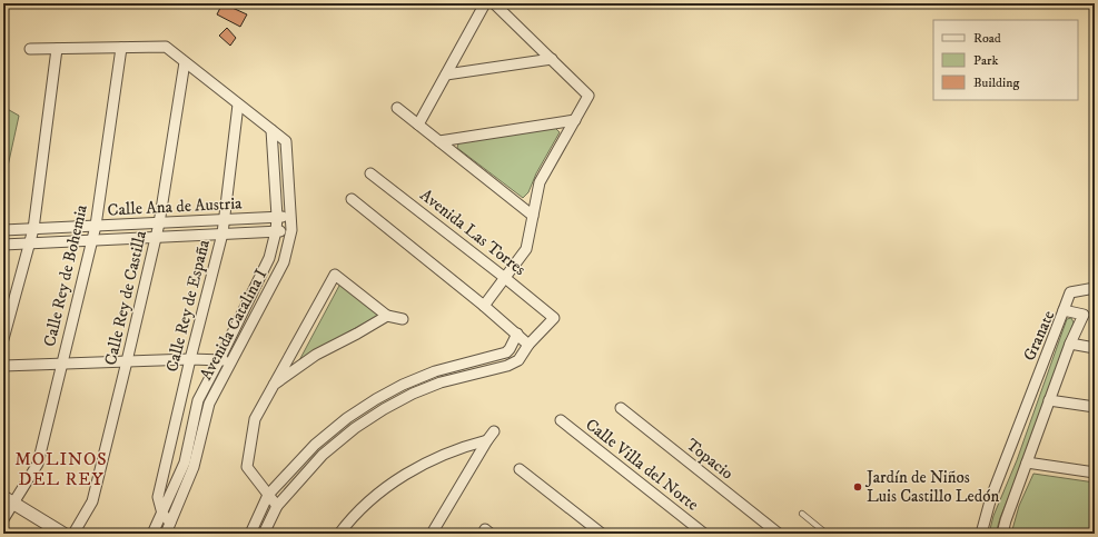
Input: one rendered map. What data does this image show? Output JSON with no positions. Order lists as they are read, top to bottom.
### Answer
{
  "streets": {
    "street": [
      "Calle Ana de Austria",
      "Avenida Las Torres",
      "Calle Rey de Bohemia",
      "Calle Rey de Castilla",
      "Calle Rey de España",
      "Avenida Catalina I",
      "Granate",
      "Topacio",
      "Calle Villa del Norte"
    ]
  },
  "crossings": [
    ["Calle Ana de Austria", "Calle Rey de Bohemia"],
    ["Calle Ana de Austria", "Calle Rey de Castilla"],
    ["Calle Ana de Austria", "Calle Rey de España"],
    ["Calle Ana de Austria", "Avenida Catalina I"],
    ["Calle Rey de Bohemia", "Avenida Catalina I"],
    ["Calle Rey de Castilla", "Avenida Catalina I"],
    ["Calle Rey de España", "Avenida Catalina I"]
  ],
  "districts": ["MOLINOS DEL REY"],
  "places": ["Jardín de Niños Luis Castillo Ledón"],
  "legend": ["Road", "Park", "Building"]
}
